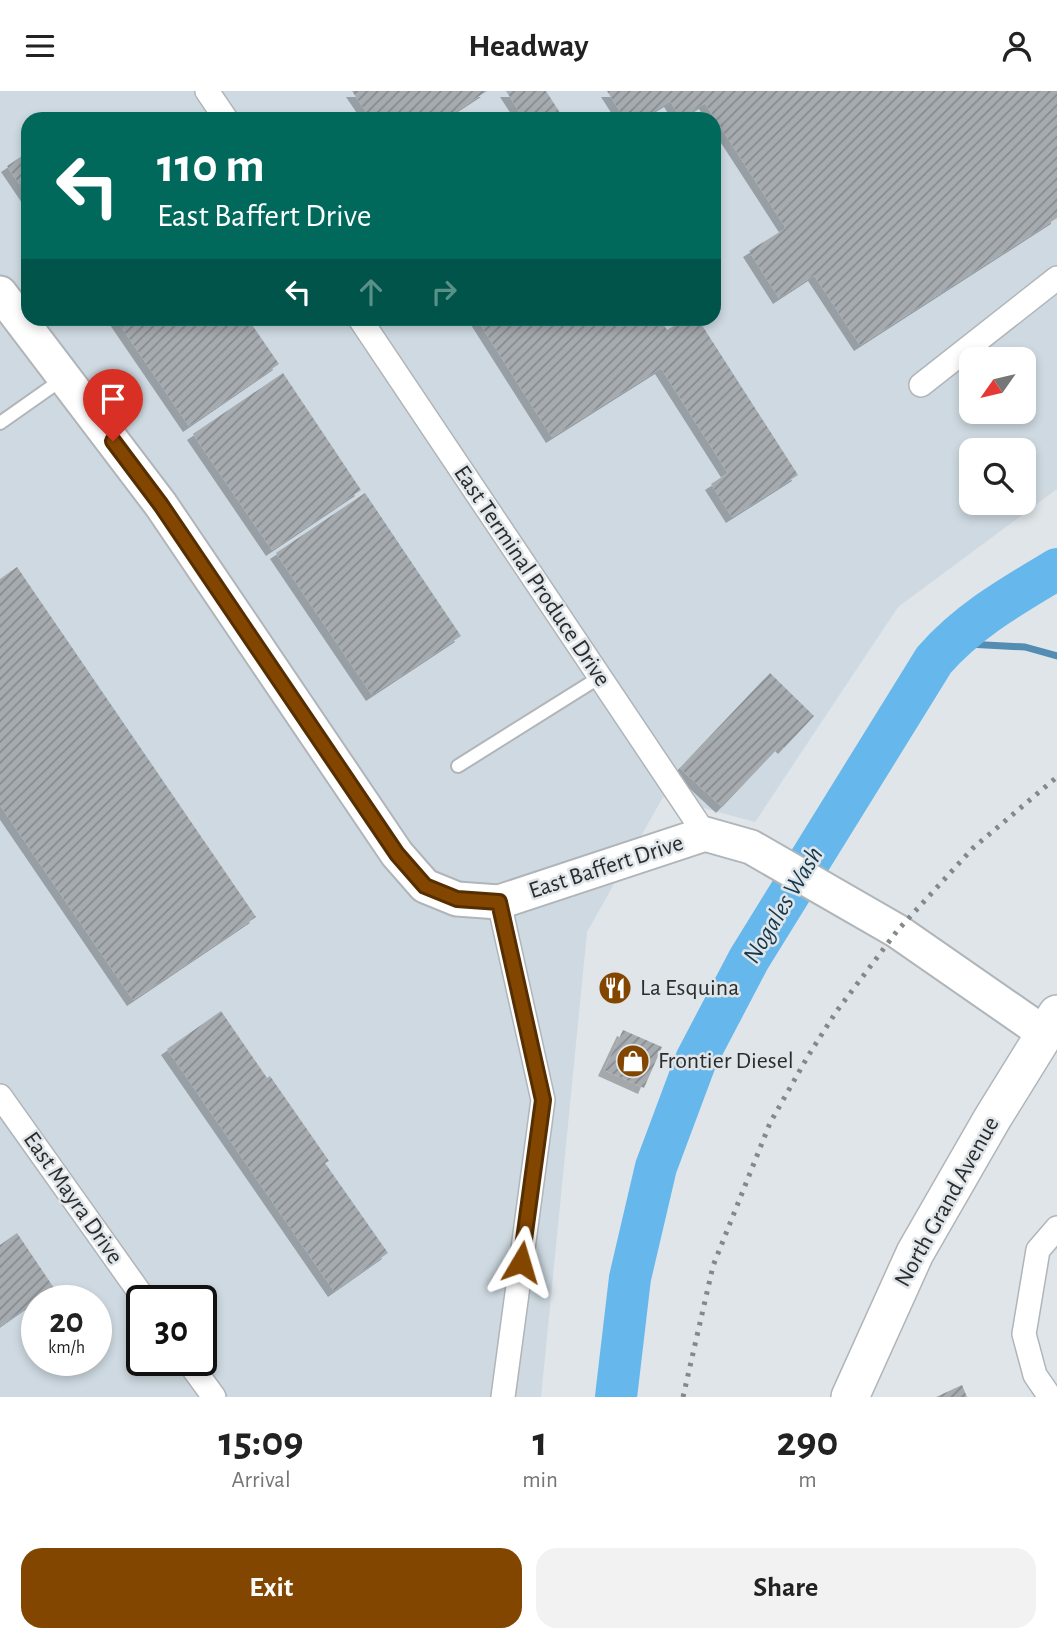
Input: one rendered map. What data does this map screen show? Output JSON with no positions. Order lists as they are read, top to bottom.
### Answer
{
  "streets": {
    "main road": ["North Grand Avenue"],
    "street": ["East Terminal Produce Drive", "East Baffert Drive", "East Mayra Drive"]
  },
  "crossings": [
    ["East Terminal Produce Drive", "East Baffert Drive"],
    ["East Baffert Drive", "North Grand Avenue"]
  ],
  "water": ["Nogales Wash"],
  "places": {
    "restaurant": ["La Esquina"],
    "shop": ["Frontier Diesel"]
  },
  "north": "bottom left",
  "page": {
    "header": "Headway",
    "turn": ["110 m", "East Baffert Drive"],
    "speed": "20 km/h",
    "limit": "30",
    "eta": [
      "15:09",
      "Arrival",
      "1",
      "min",
      "290",
      "m"
    ],
    "buttons": ["Exit", "Share"]
  }
}
